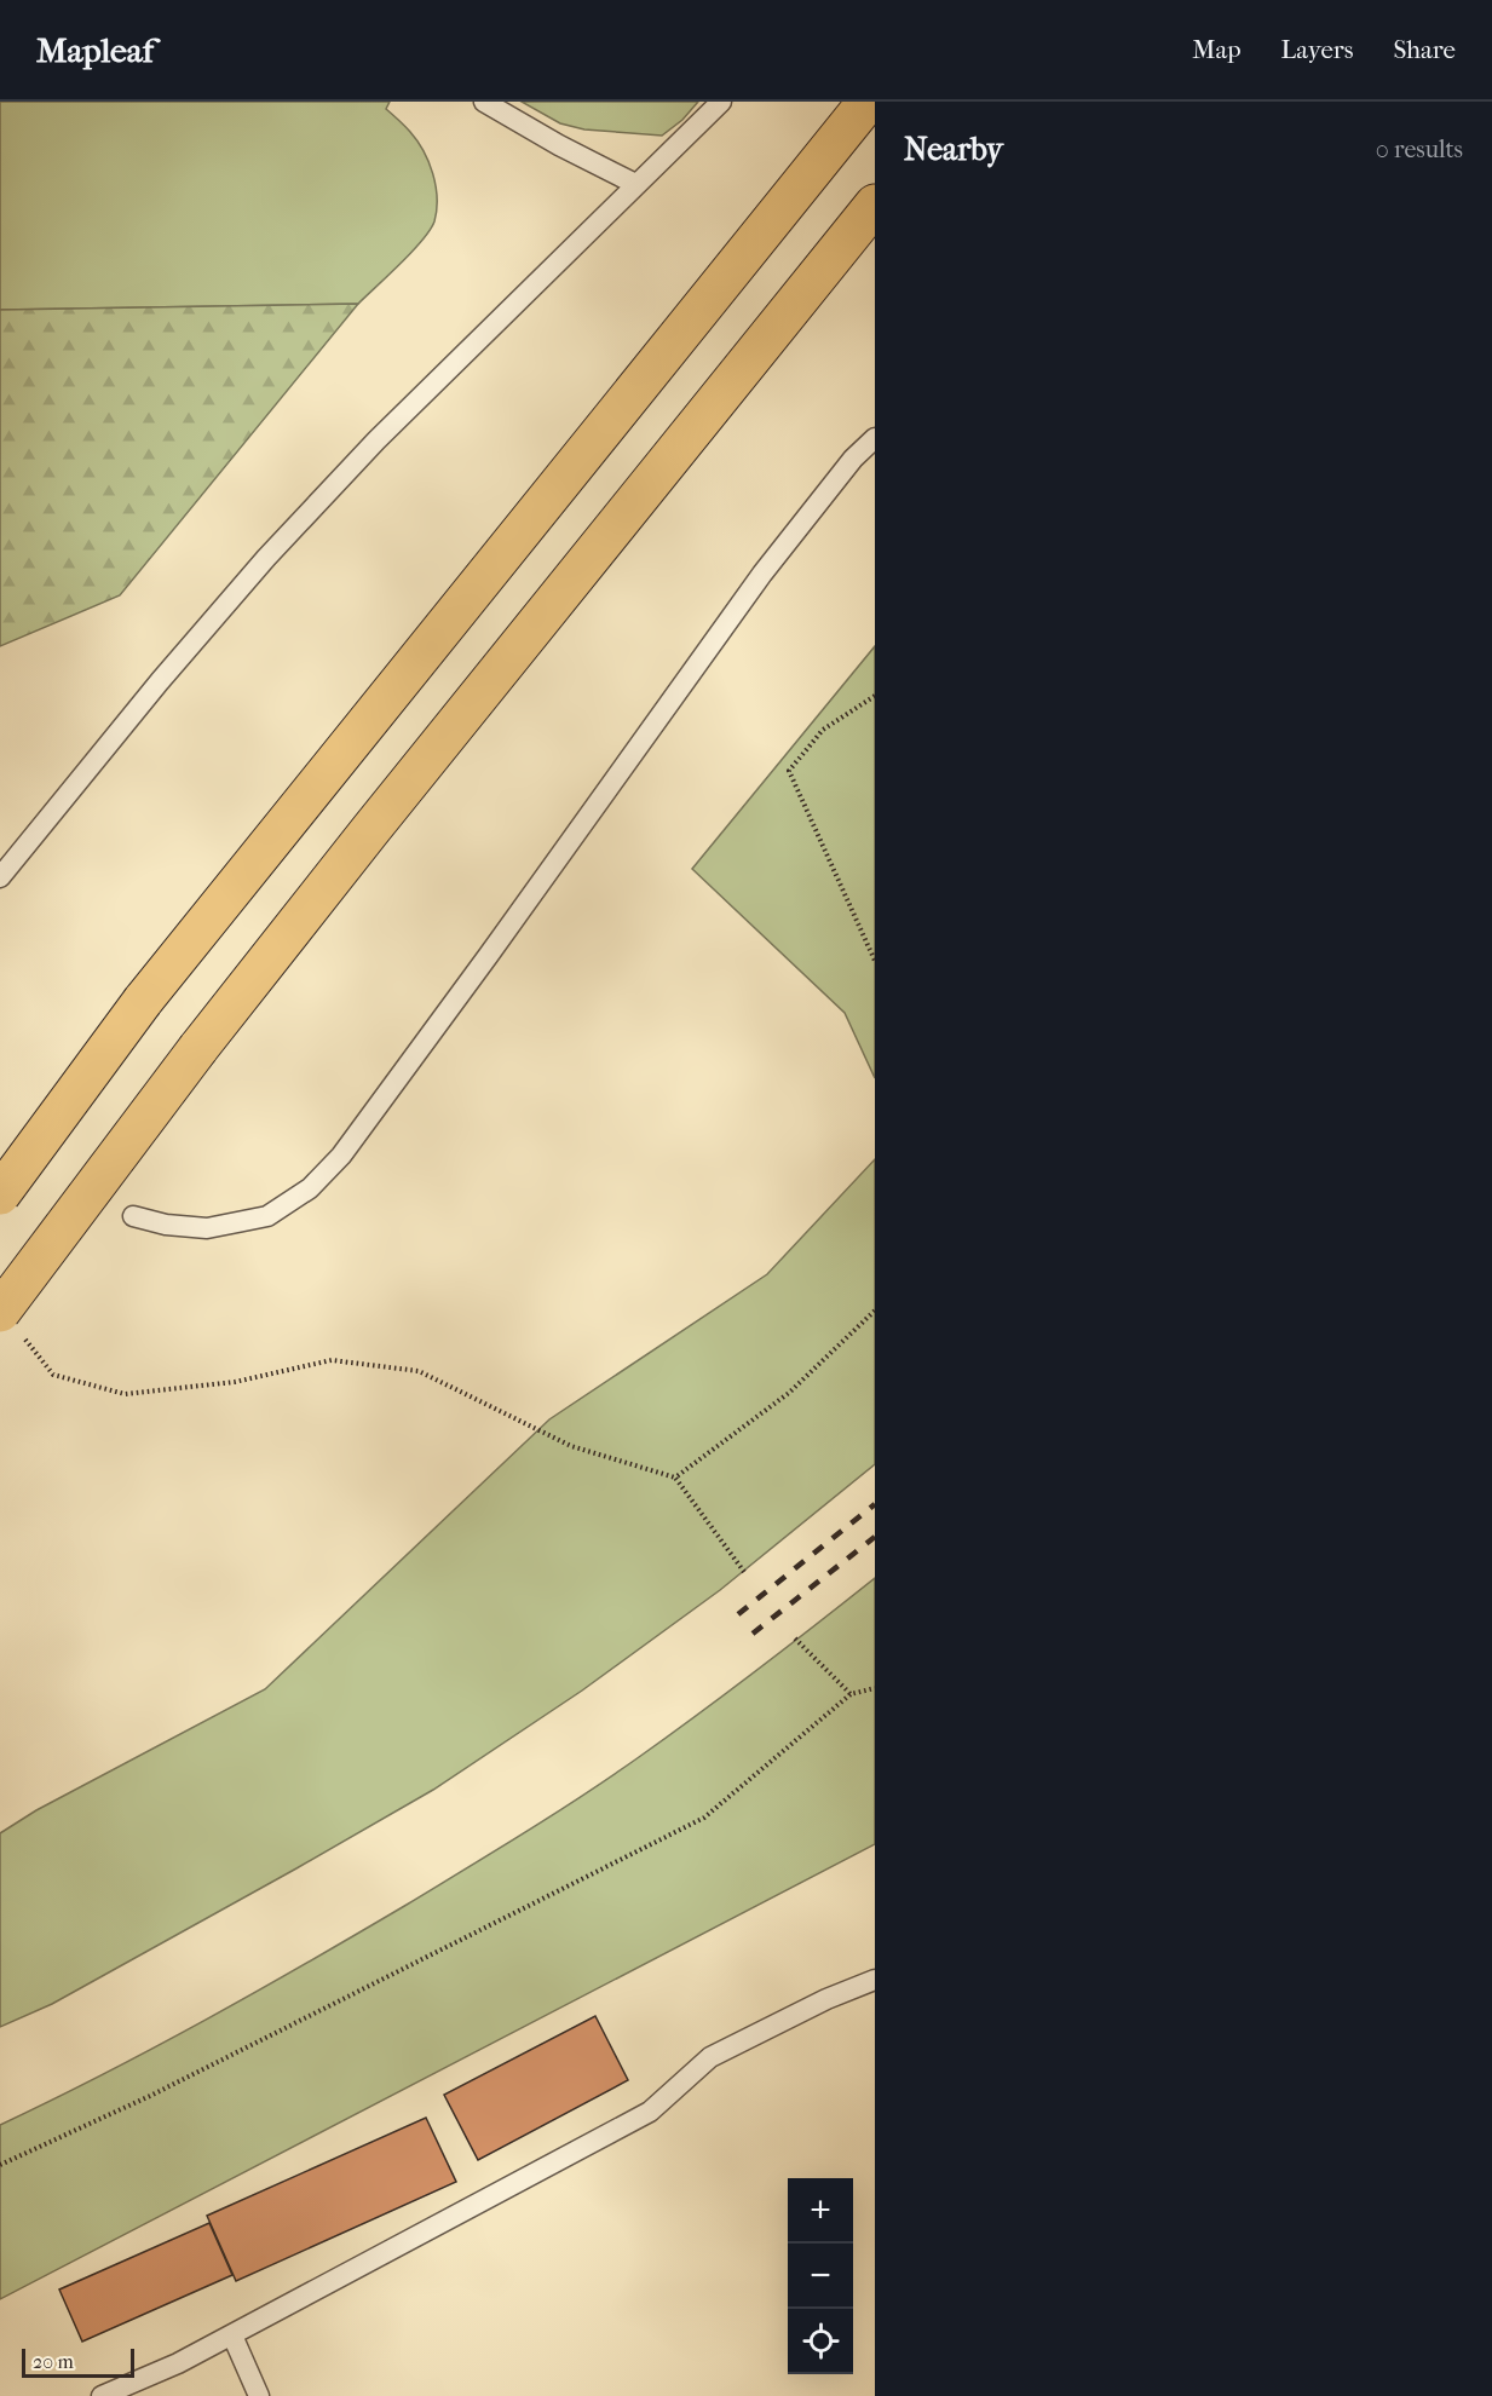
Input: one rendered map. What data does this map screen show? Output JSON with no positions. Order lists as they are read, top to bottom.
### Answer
{
  "scale_bar": "20 m",
  "page": {
    "header": "Mapleaf",
    "nav": ["Map", "Layers", "Share"],
    "heading": ["Nearby", "0 results"],
    "map_buttons": ["+", "−"],
    "scale": "20 m"
  }
}
